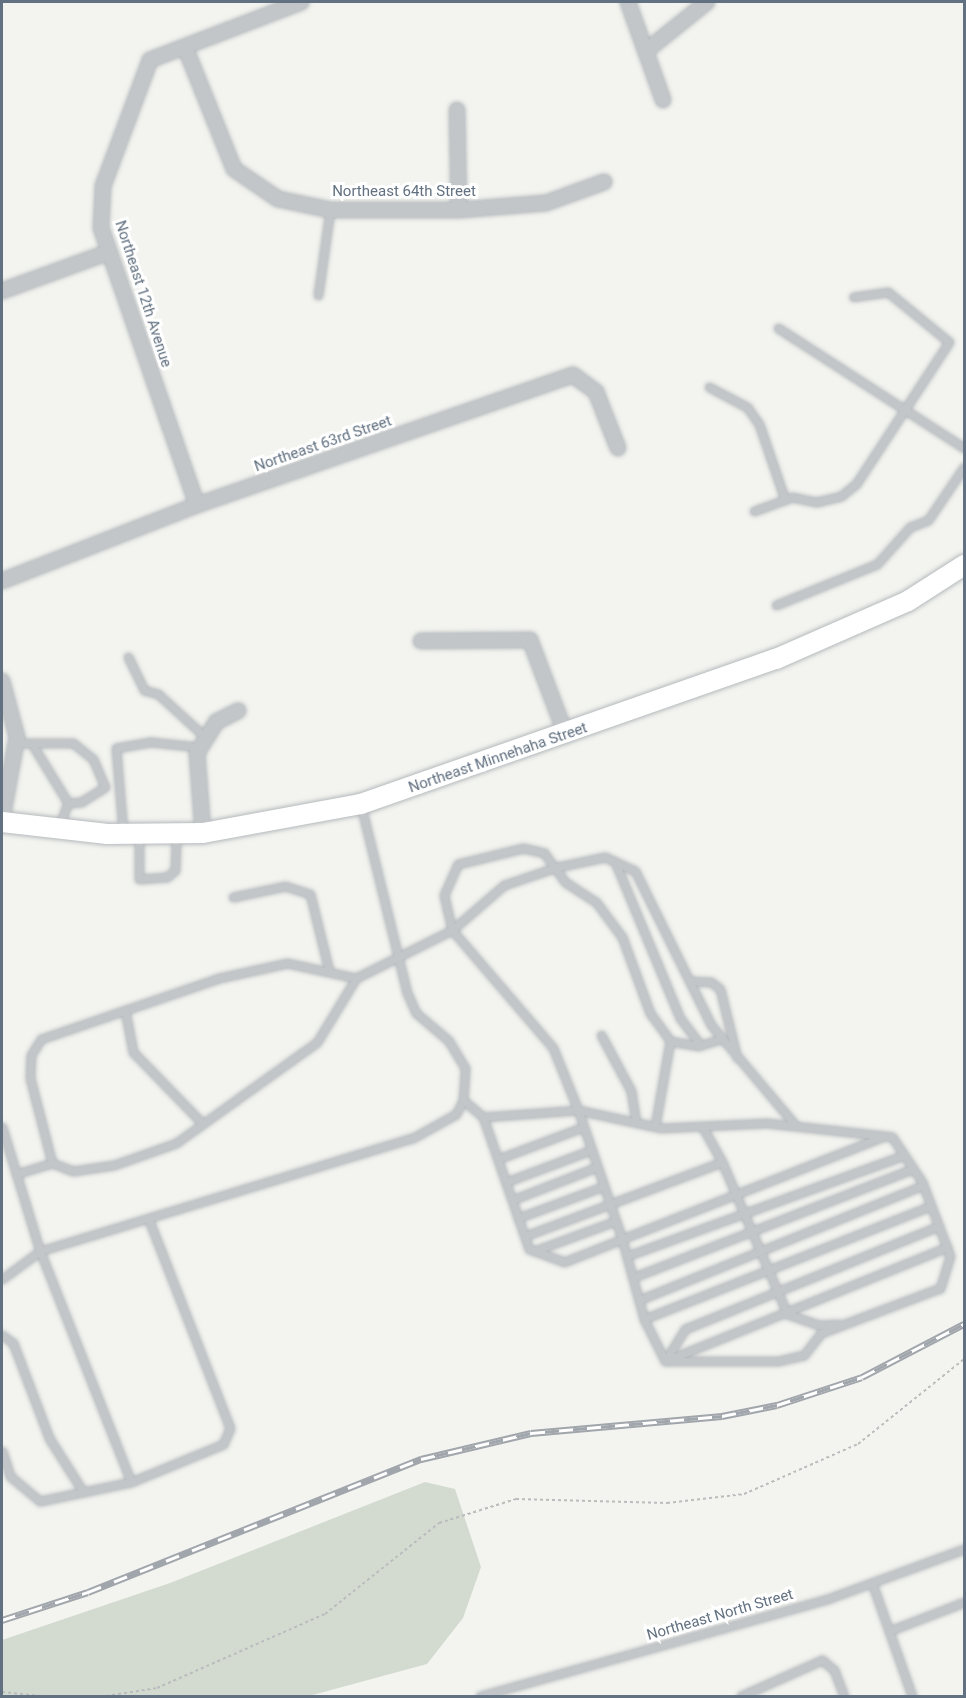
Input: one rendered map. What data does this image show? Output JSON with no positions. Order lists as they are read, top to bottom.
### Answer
{
  "streets": {
    "main road": ["Northeast Minnehaha Street"],
    "street": ["Northeast 64th Street", "Northeast 12th Avenue", "Northeast 63rd Street"],
    "lane": ["Northeast North Street"]
  },
  "crossings": [
    ["Northeast 64th Street", "Northeast 12th Avenue"],
    ["Northeast 12th Avenue", "Northeast 63rd Street"]
  ]
}
